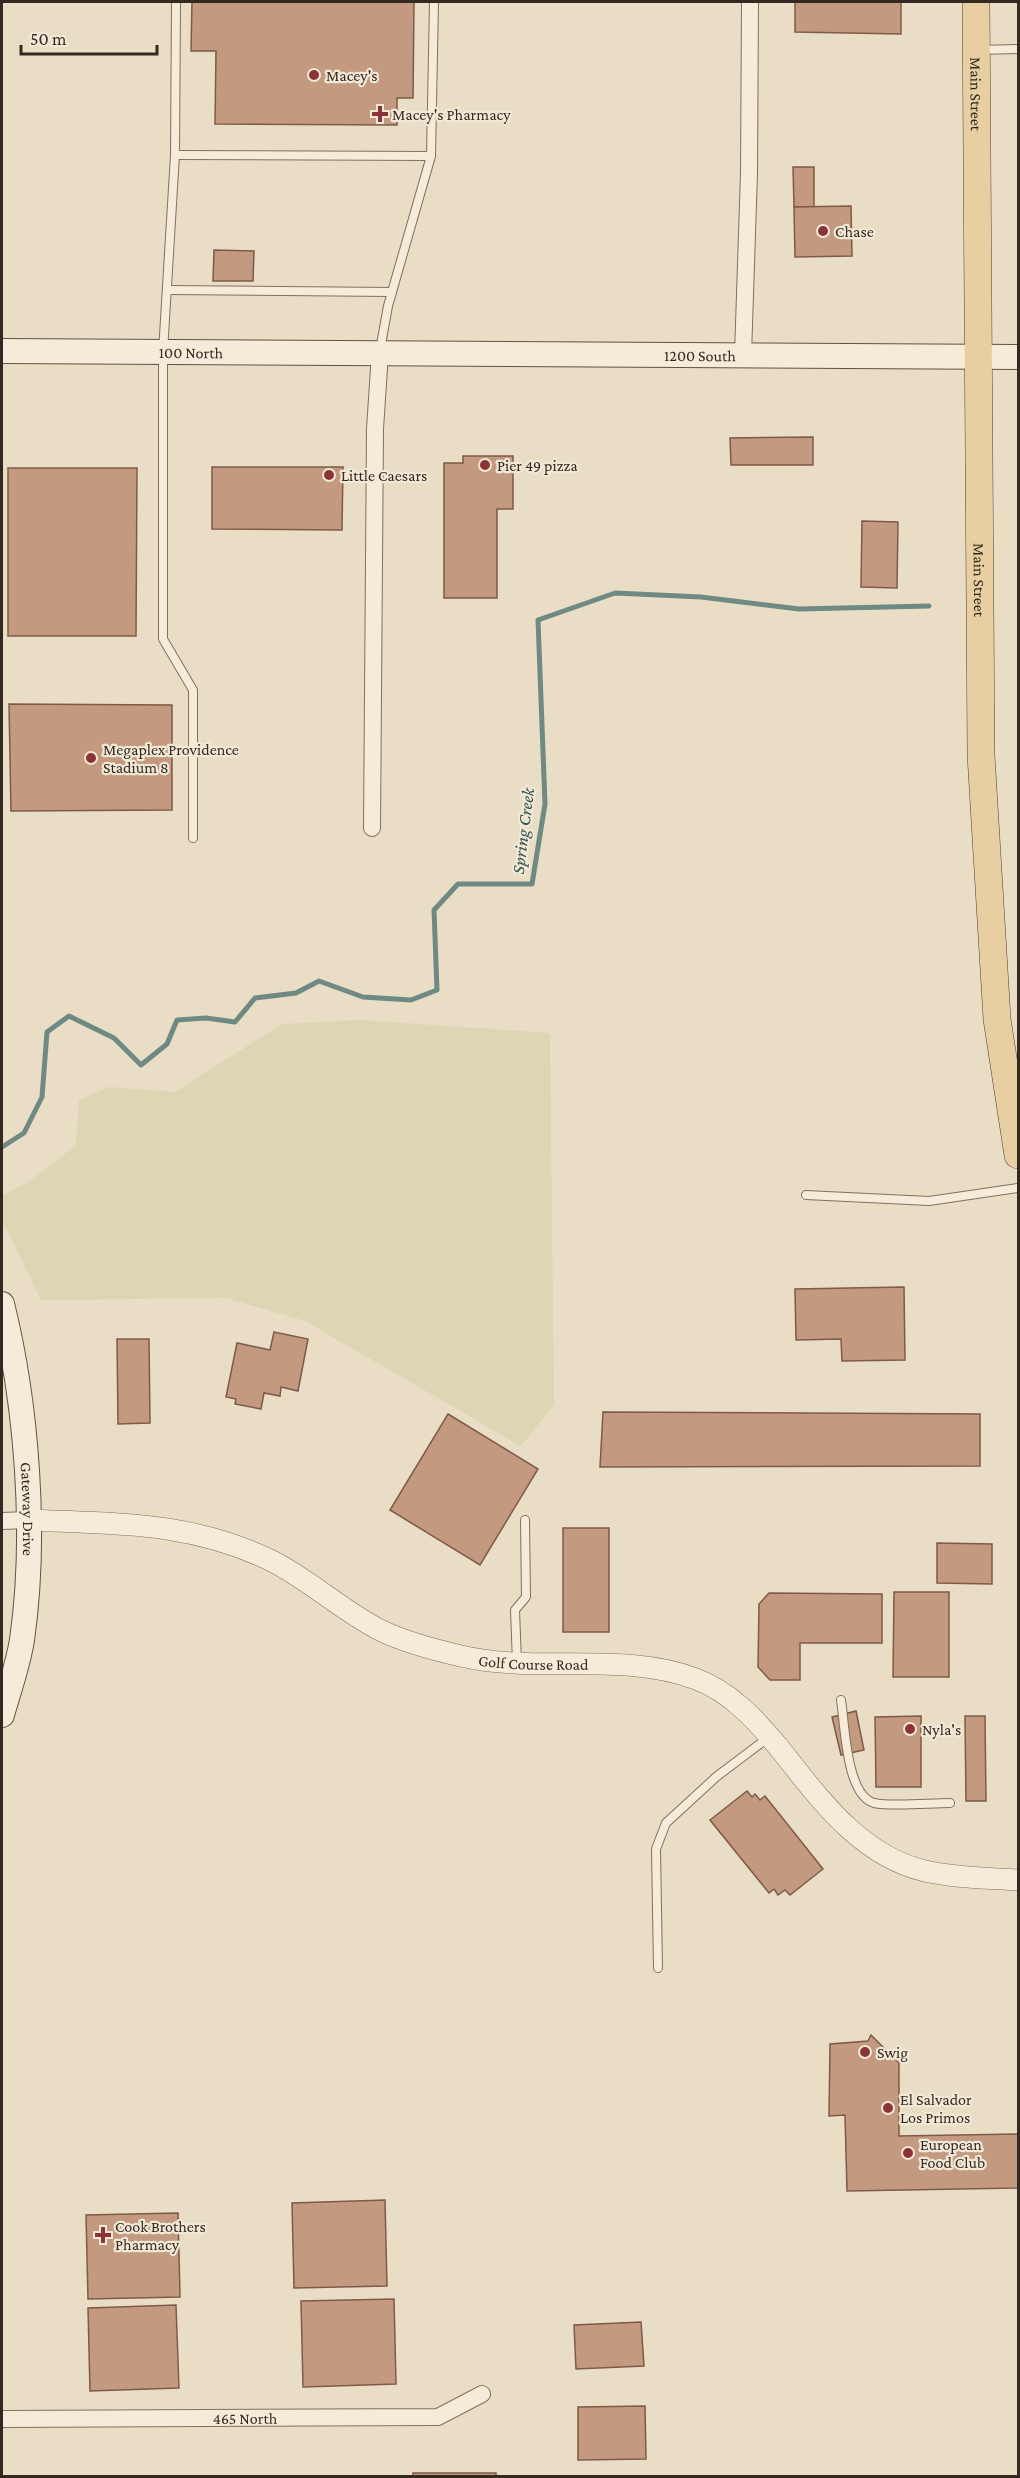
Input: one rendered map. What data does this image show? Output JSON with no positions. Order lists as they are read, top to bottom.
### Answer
{
  "streets": {
    "main road": [
      "Main Street",
      "100 North",
      "1200 South",
      "Gateway Drive"
    ],
    "street": ["Golf Course Road", "465 North"]
  },
  "crossings": [
    ["Main Street", "1200 South"],
    ["100 North", "1200 South"],
    ["Gateway Drive", "Golf Course Road"]
  ],
  "water": ["Spring Creek"],
  "places": {
    "other": [
      "Macey's",
      "Chase",
      "Pier 49 pizza",
      "Little Caesars",
      "Megaplex Providence Stadium 8",
      "Nyla's",
      "Swig",
      "El Salvador Los Primos",
      "European Food Club"
    ],
    "health": ["Macey's Pharmacy", "Cook Brothers Pharmacy"]
  },
  "scale_bar": "50 m"
}
